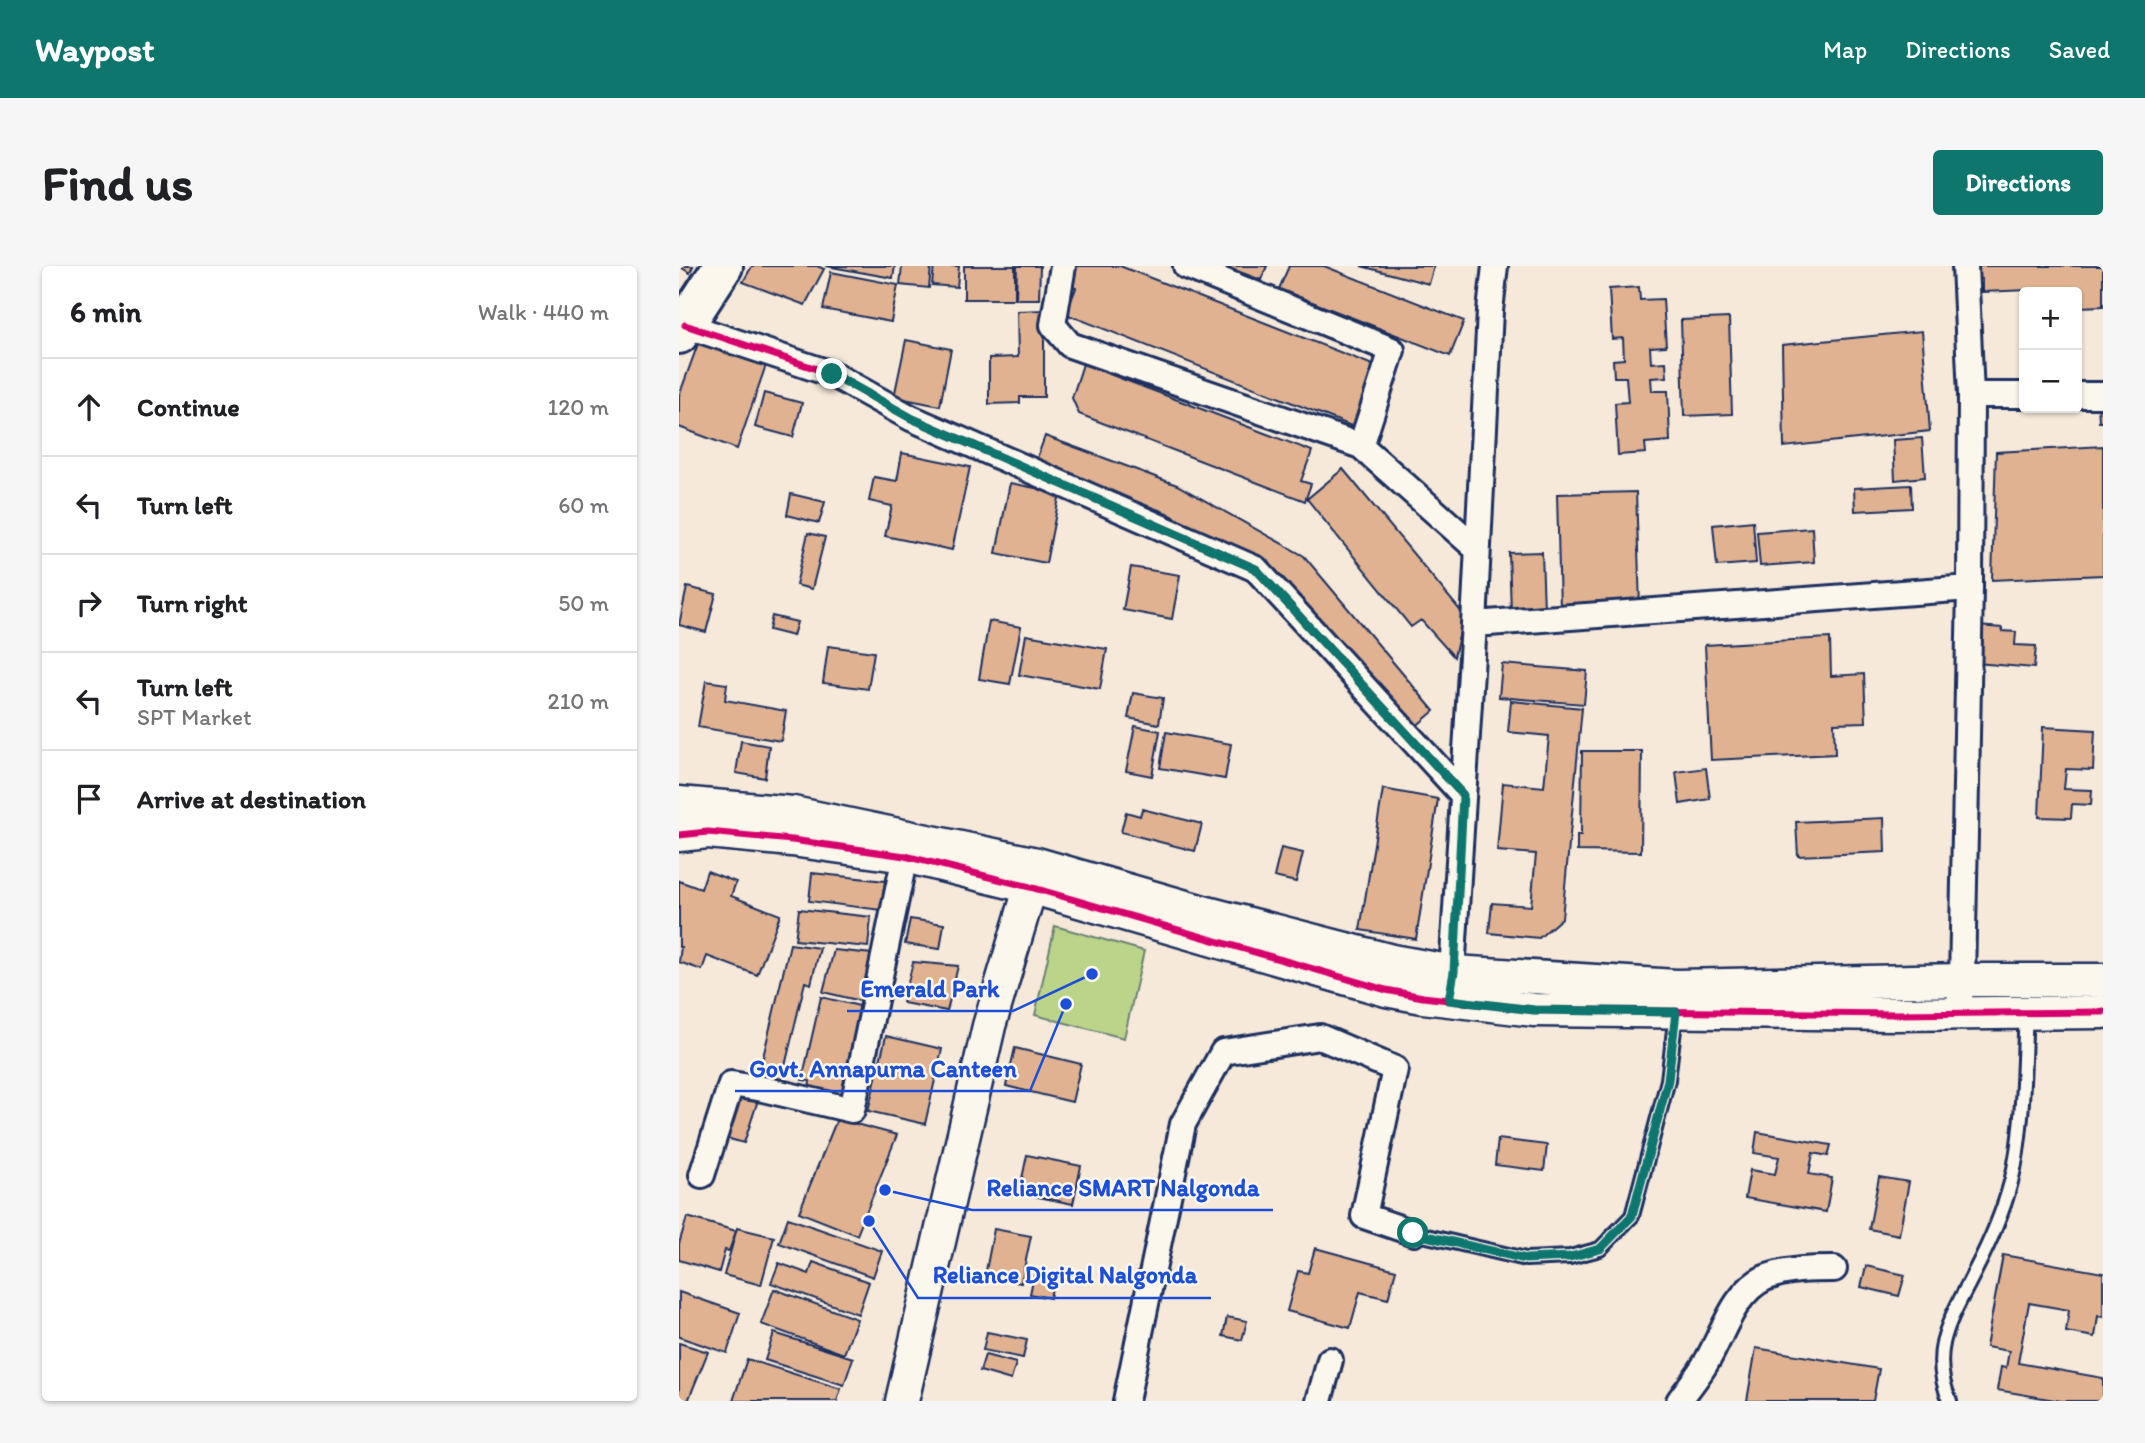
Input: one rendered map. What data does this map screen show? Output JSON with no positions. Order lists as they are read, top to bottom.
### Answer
{
  "places": [
    "Emerald Park",
    "Govt. Annapurna Canteen",
    "Reliance SMART Nalgonda",
    "Reliance Digital Nalgonda"
  ],
  "page": {
    "header": "Waypost",
    "nav": ["Map", "Directions", "Saved"],
    "buttons": "Directions",
    "title": "Find us",
    "heading": ["6 min", "Walk · 440 m"],
    "map_buttons": ["+", "−"],
    "list": [
      ["Continue", "120 m"],
      ["Turn left", "60 m"],
      ["Turn right", "50 m"],
      ["Turn left", "SPT Market", "210 m"],
      "Arrive at destination"
    ]
  }
}
